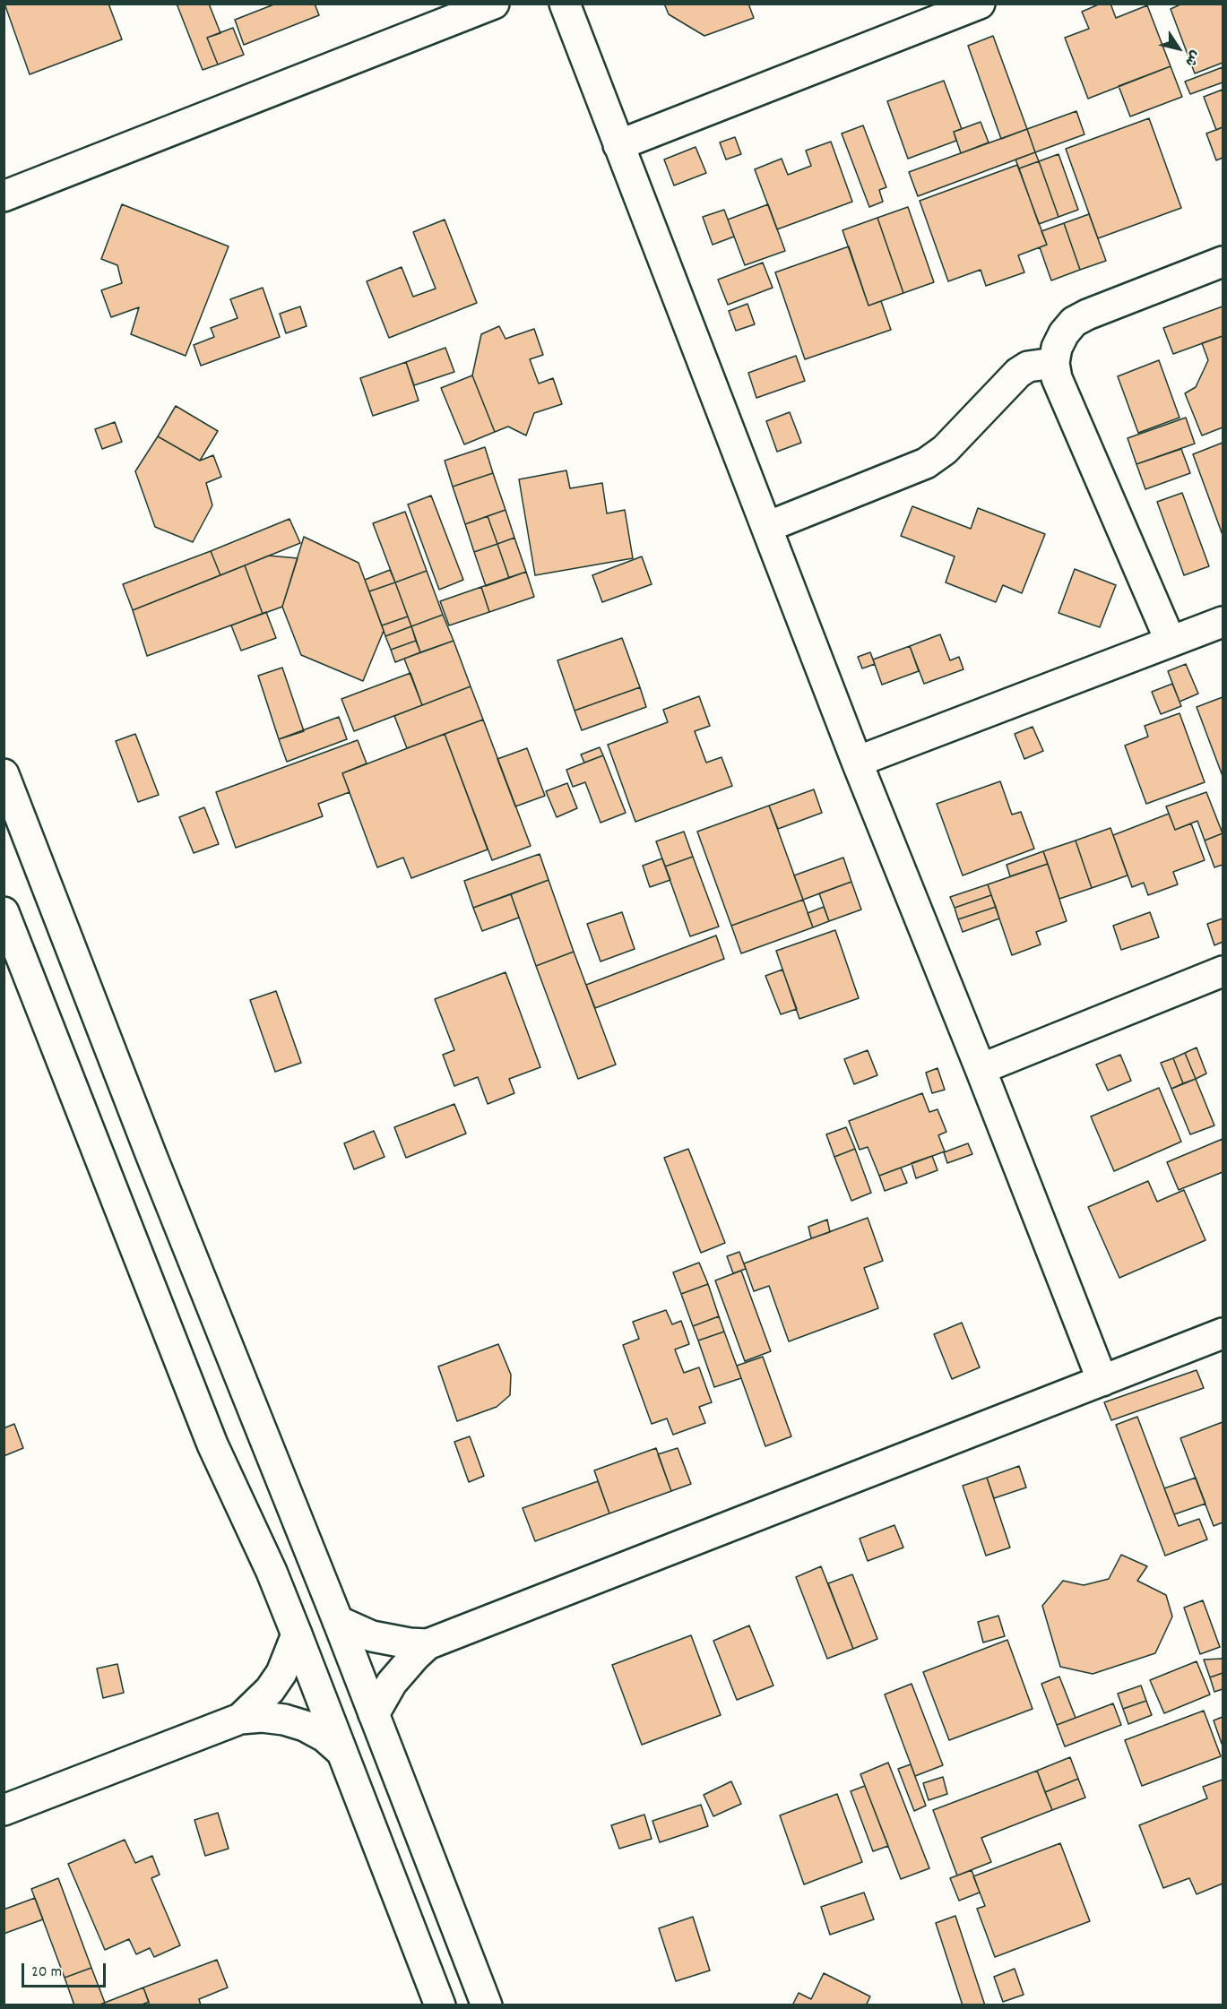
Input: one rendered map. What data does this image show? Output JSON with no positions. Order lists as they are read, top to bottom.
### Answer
{
  "scale_bar": "20 m",
  "north": "bottom right"
}
